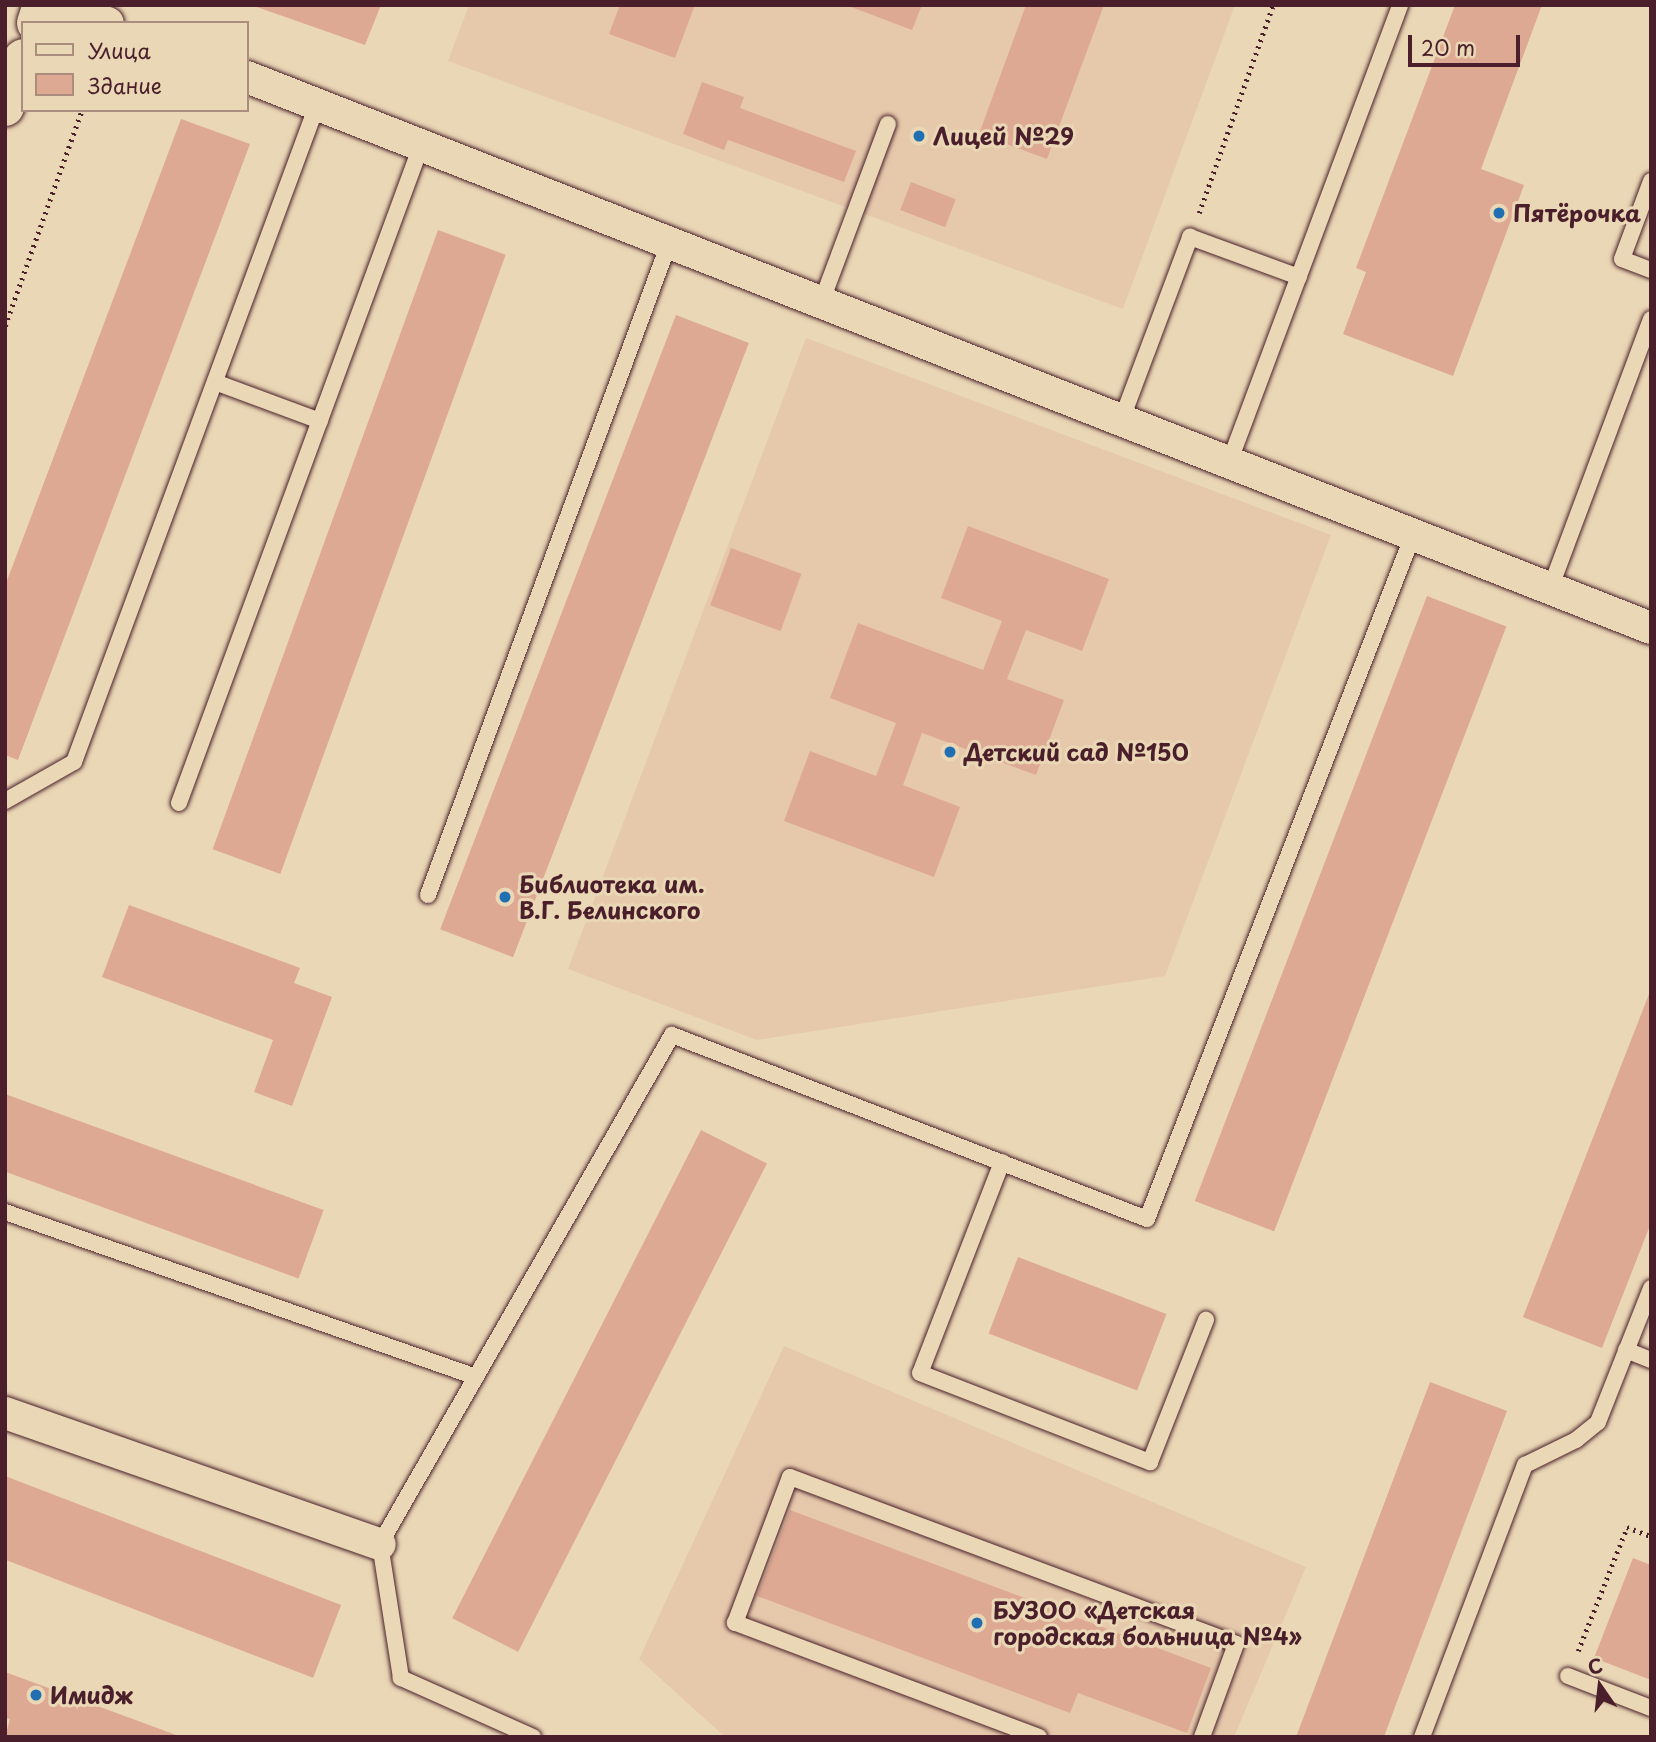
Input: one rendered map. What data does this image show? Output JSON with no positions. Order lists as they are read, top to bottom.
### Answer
{
  "places": [
    "Лицей №29",
    "Пятёрочка",
    "Детский сад №150",
    "Библиотека им. В.Г. Белинского",
    "БУЗОО «Детская городская больница №4»",
    "Имидж"
  ],
  "legend": ["Улица", "Здание"],
  "scale_bar": "20 m",
  "north": "top"
}
